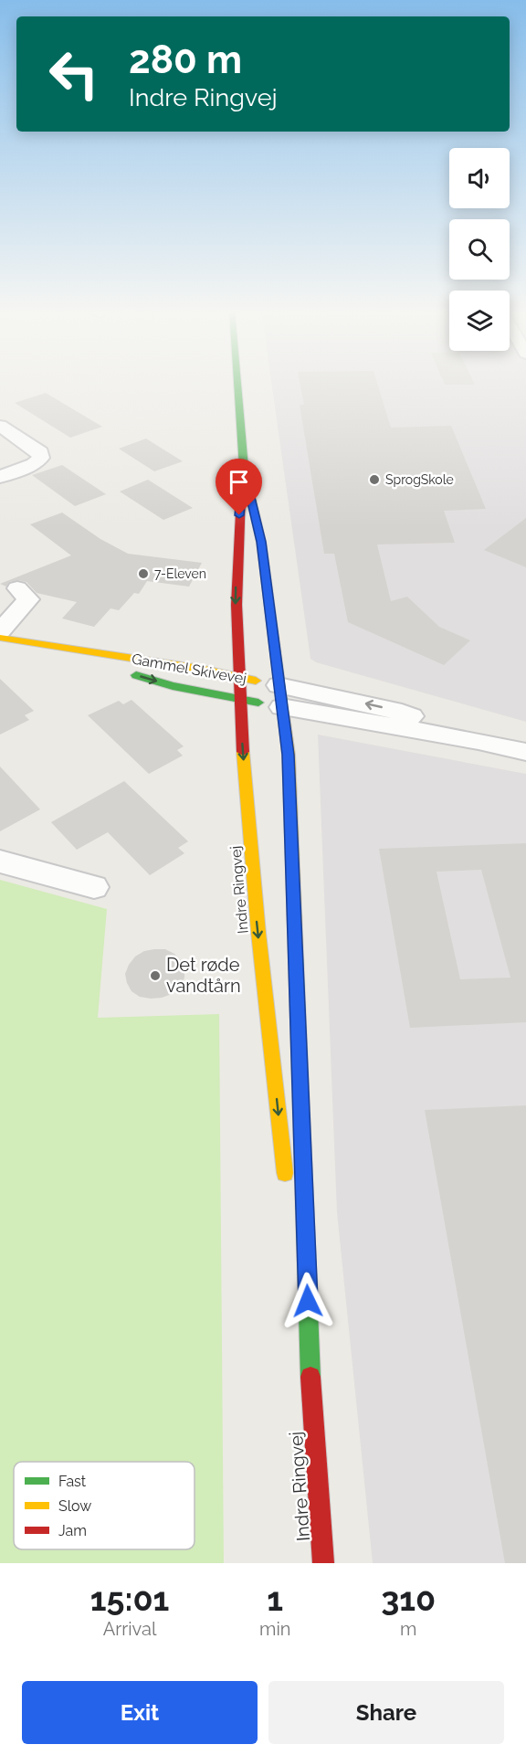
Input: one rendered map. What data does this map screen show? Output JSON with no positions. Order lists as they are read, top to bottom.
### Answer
{
  "streets": {
    "main road": ["Gammel Skivevej", "Indre Ringvej"]
  },
  "crossings": [
    ["Gammel Skivevej", "Indre Ringvej"]
  ],
  "places": ["SprogSkole", "7-Eleven", "Det røde vandtårn"],
  "legend": ["Fast", "Slow", "Jam"],
  "page": {
    "turn": ["280 m", "Indre Ringvej"],
    "eta": [
      "15:01",
      "Arrival",
      "1",
      "min",
      "310",
      "m"
    ],
    "buttons": ["Exit", "Share"]
  }
}
